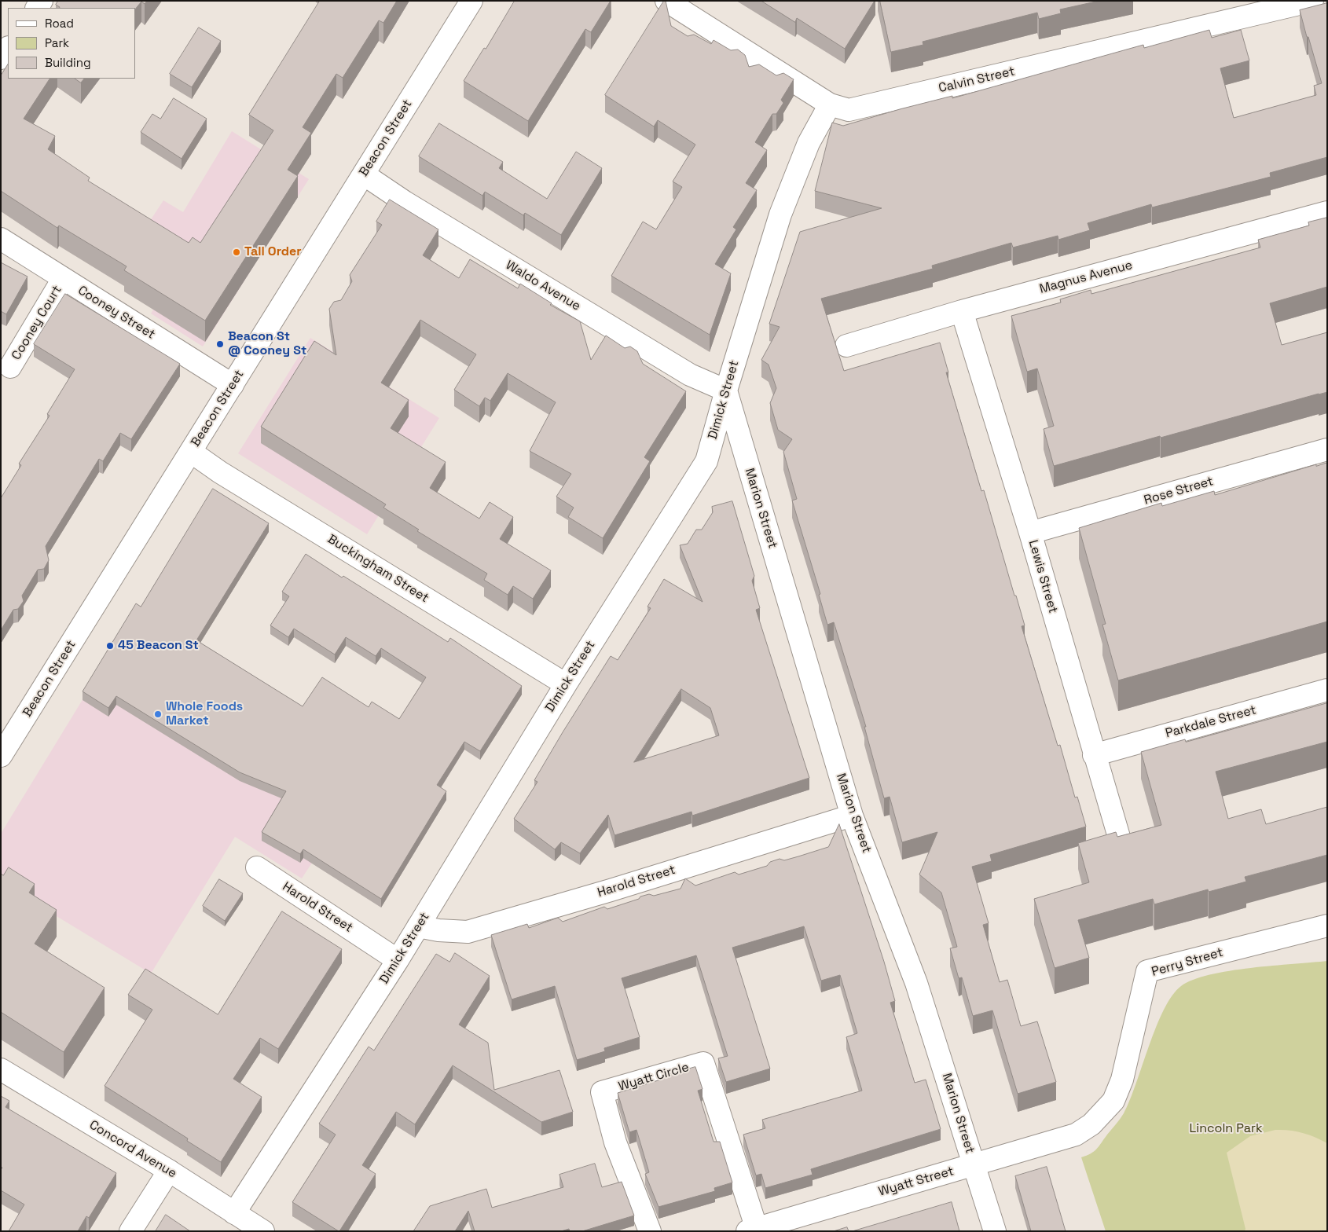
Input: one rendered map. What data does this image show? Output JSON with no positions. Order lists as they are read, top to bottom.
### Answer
{
  "streets": {
    "street": [
      "Calvin Street",
      "Beacon Street",
      "Magnus Avenue",
      "Waldo Avenue",
      "Cooney Street",
      "Cooney Court",
      "Dimick Street",
      "Rose Street",
      "Marion Street",
      "Buckingham Street",
      "Lewis Street",
      "Parkdale Street",
      "Harold Street",
      "Perry Street",
      "Wyatt Circle",
      "Concord Avenue",
      "Wyatt Street"
    ]
  },
  "crossings": [
    ["Calvin Street", "Dimick Street"],
    ["Beacon Street", "Waldo Avenue"],
    ["Beacon Street", "Cooney Street"],
    ["Beacon Street", "Buckingham Street"],
    ["Magnus Avenue", "Lewis Street"],
    ["Waldo Avenue", "Dimick Street"],
    ["Waldo Avenue", "Marion Street"],
    ["Cooney Street", "Cooney Court"],
    ["Dimick Street", "Marion Street"],
    ["Dimick Street", "Buckingham Street"],
    ["Dimick Street", "Harold Street"],
    ["Dimick Street", "Concord Avenue"],
    ["Rose Street", "Lewis Street"],
    ["Marion Street", "Harold Street"],
    ["Marion Street", "Wyatt Street"],
    ["Lewis Street", "Parkdale Street"],
    ["Perry Street", "Wyatt Street"],
    ["Wyatt Circle", "Wyatt Street"]
  ],
  "parks": ["Lincoln Park"],
  "places": [
    "Tall Order",
    "Beacon St @ Cooney St",
    "45 Beacon St",
    "Whole Foods Market"
  ],
  "legend": ["Road", "Park", "Building"]
}
